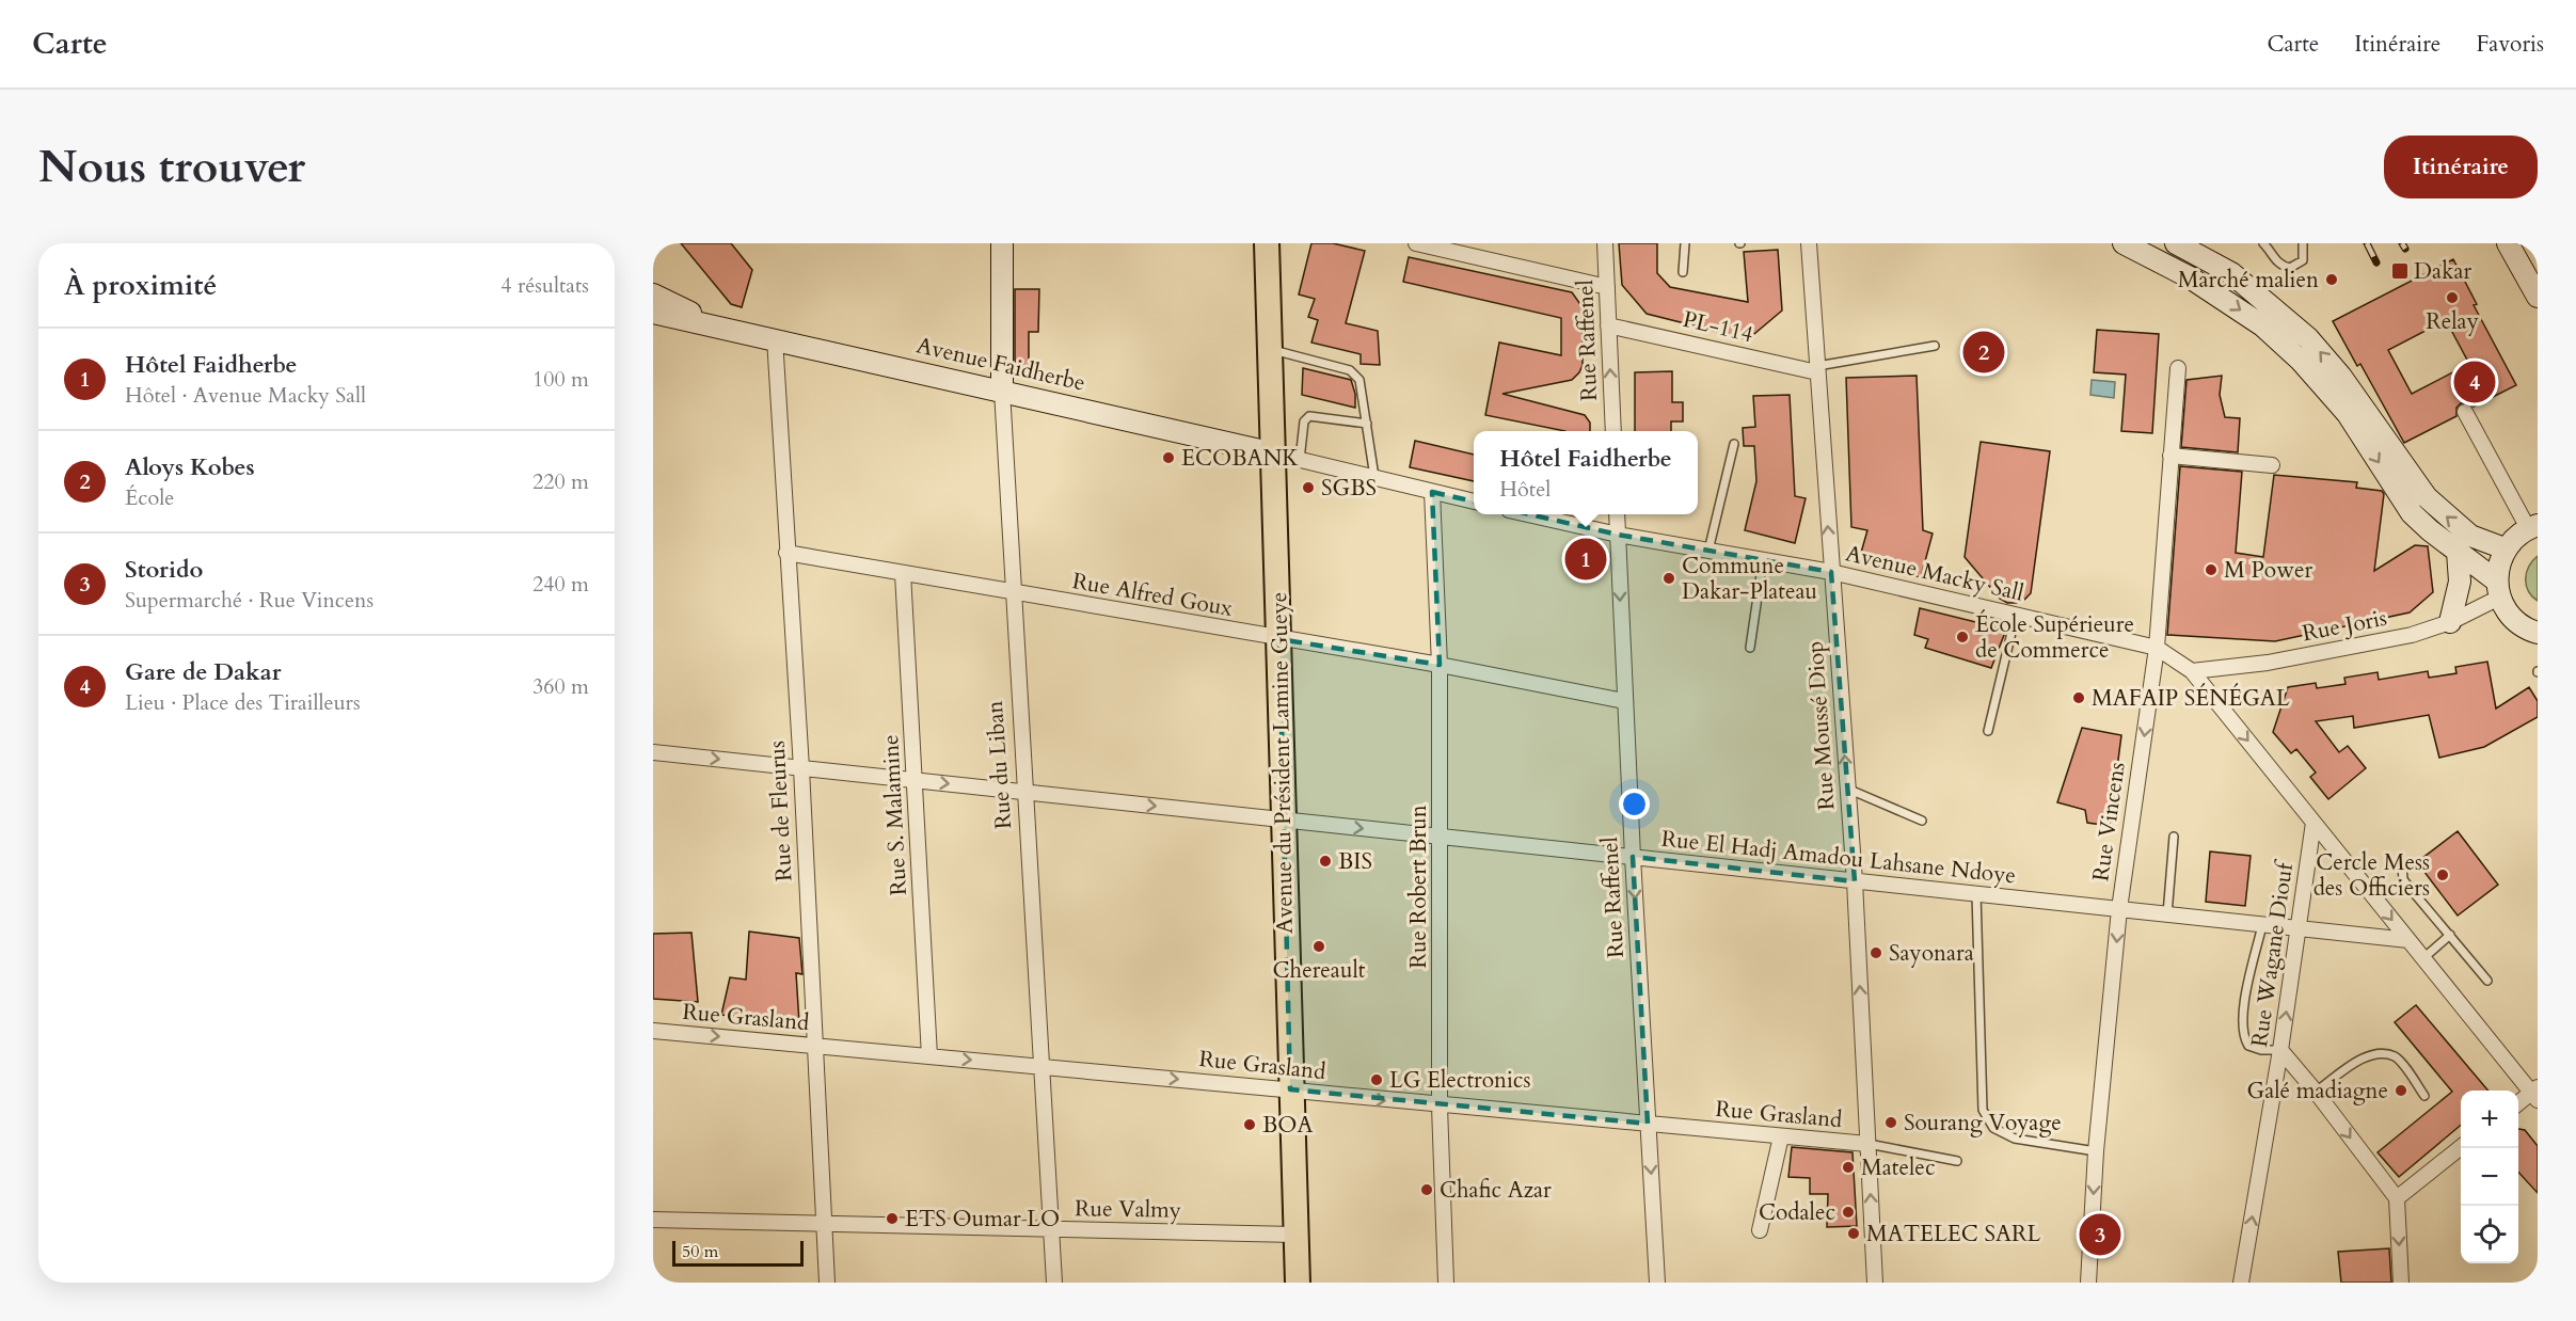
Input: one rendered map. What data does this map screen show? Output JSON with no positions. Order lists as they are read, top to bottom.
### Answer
{
  "streets": {
    "main road": ["Avenue du Président Lamine Gueye"],
    "street": [
      "PL-114",
      "Rue Raffenel",
      "Avenue Faidherbe",
      "Avenue Macky Sall",
      "Rue Alfred Goux",
      "Rue Joris",
      "Rue Moussé Diop",
      "Rue du Liban",
      "Rue de Fleurus",
      "Rue S. Malamine",
      "Rue Vincens",
      "Rue El Hadj Amadou Lahsane Ndoye",
      "Rue Robert Brun",
      "Rue Wagane Diouf",
      "Rue Grasland",
      "Rue Valmy"
    ]
  },
  "crossings": [
    ["PL-114", "Rue Raffenel"],
    ["PL-114", "Rue Moussé Diop"],
    ["Rue Raffenel", "Avenue Macky Sall"],
    ["Rue Raffenel", "Rue Alfred Goux"],
    ["Rue Raffenel", "Rue El Hadj Amadou Lahsane Ndoye"],
    ["Rue Raffenel", "Rue Grasland"],
    ["Avenue Faidherbe", "Avenue du Président Lamine Gueye"],
    ["Avenue Faidherbe", "Rue du Liban"],
    ["Avenue Faidherbe", "Rue de Fleurus"],
    ["Avenue Macky Sall", "Rue Joris"],
    ["Avenue Macky Sall", "Rue Moussé Diop"],
    ["Avenue Macky Sall", "Rue Vincens"],
    ["Avenue Macky Sall", "Rue El Hadj Amadou Lahsane Ndoye"],
    ["Avenue Macky Sall", "Rue Wagane Diouf"],
    ["Rue Alfred Goux", "Avenue du Président Lamine Gueye"],
    ["Rue Alfred Goux", "Rue du Liban"],
    ["Rue Alfred Goux", "Rue de Fleurus"],
    ["Rue Alfred Goux", "Rue S. Malamine"],
    ["Rue Alfred Goux", "Rue Robert Brun"],
    ["Rue Moussé Diop", "Rue El Hadj Amadou Lahsane Ndoye"],
    ["Rue Moussé Diop", "Rue Grasland"],
    ["Avenue du Président Lamine Gueye", "Rue El Hadj Amadou Lahsane Ndoye"],
    ["Avenue du Président Lamine Gueye", "Rue Grasland"],
    ["Avenue du Président Lamine Gueye", "Rue Valmy"],
    ["Rue du Liban", "Rue El Hadj Amadou Lahsane Ndoye"],
    ["Rue du Liban", "Rue Grasland"],
    ["Rue du Liban", "Rue Valmy"],
    ["Rue de Fleurus", "Rue El Hadj Amadou Lahsane Ndoye"],
    ["Rue de Fleurus", "Rue Grasland"],
    ["Rue de Fleurus", "Rue Valmy"],
    ["Rue S. Malamine", "Rue El Hadj Amadou Lahsane Ndoye"],
    ["Rue S. Malamine", "Rue Grasland"],
    ["Rue Vincens", "Rue El Hadj Amadou Lahsane Ndoye"],
    ["Rue El Hadj Amadou Lahsane Ndoye", "Rue Robert Brun"],
    ["Rue El Hadj Amadou Lahsane Ndoye", "Rue Wagane Diouf"],
    ["Rue Robert Brun", "Rue Grasland"]
  ],
  "one_way": [
    "Rue Moussé Diop",
    "Rue Vincens",
    "Rue El Hadj Amadou Lahsane Ndoye",
    "Rue Wagane Diouf",
    "Rue Grasland"
  ],
  "places": {
    "transit": ["Dakar"],
    "other": [
      "Marché malien",
      "Relay",
      "ECOBANK",
      "SGBS",
      "M Power",
      "Commune Dakar-Plateau",
      "École Supérieure de Commerce",
      "MAFAIP SÉNÉGAL",
      "BIS",
      "Cercle Mess des Officiers",
      "Chereault",
      "Sayonara",
      "LG Electronics",
      "Galé madiagne",
      "Sourang Voyage",
      "BOA",
      "Matelec",
      "Chafic Azar",
      "Codalec",
      "ETS Oumar LO",
      "MATELEC SARL"
    ]
  },
  "scale_bar": "50 m",
  "page": {
    "header": "Carte",
    "nav": ["Carte", "Itinéraire", "Favoris"],
    "buttons": "Itinéraire",
    "title": "Nous trouver",
    "heading": ["À proximité", "4 résultats"],
    "list": [
      {
        "mark": "1",
        "name": "Hôtel Faidherbe",
        "note": "Hôtel · Avenue Macky Sall",
        "value": "100 m"
      },
      {
        "mark": "2",
        "name": "Aloys Kobes",
        "note": "École",
        "value": "220 m"
      },
      {
        "mark": "3",
        "name": "Storido",
        "note": "Supermarché · Rue Vincens",
        "value": "240 m"
      },
      {
        "mark": "4",
        "name": "Gare de Dakar",
        "note": "Lieu · Place des Tirailleurs",
        "value": "360 m"
      }
    ],
    "pins": [
      "2",
      "4",
      "1",
      "3"
    ],
    "popup": ["Hôtel Faidherbe", "Hôtel"],
    "map_buttons": ["+", "−"],
    "scale": "50 m"
  }
}
